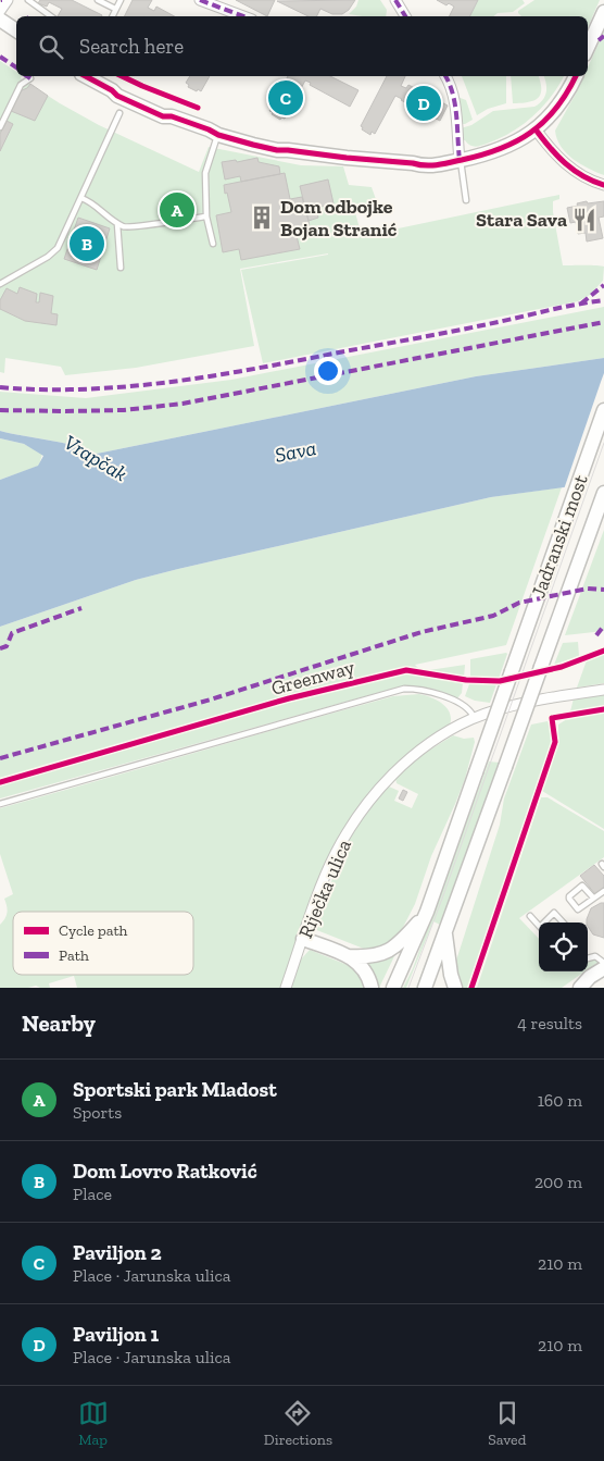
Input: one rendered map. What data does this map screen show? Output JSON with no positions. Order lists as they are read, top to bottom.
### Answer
{
  "streets": {
    "main road": ["Jadranski most"],
    "street": ["Riječka ulica"],
    "cycle path": ["Greenway"]
  },
  "water": ["Sava", "Vrapčak"],
  "places": {
    "building": ["Dom odbojke Bojan Stranić"],
    "restaurant": ["Stara Sava"]
  },
  "legend": ["Cycle path", "Path"],
  "page": {
    "search": "Search here",
    "pins": [
      "C",
      "D",
      "A",
      "B"
    ],
    "heading": ["Nearby", "4 results"],
    "list": [
      {
        "mark": "A",
        "name": "Sportski park Mladost",
        "note": "Sports",
        "value": "160 m"
      },
      {
        "mark": "B",
        "name": "Dom Lovro Ratković",
        "note": "Place",
        "value": "200 m"
      },
      {
        "mark": "C",
        "name": "Paviljon 2",
        "note": "Place · Jarunska ulica",
        "value": "210 m"
      },
      {
        "mark": "D",
        "name": "Paviljon 1",
        "note": "Place · Jarunska ulica",
        "value": "210 m"
      }
    ],
    "nav": ["Map", "Directions", "Saved"]
  }
}
